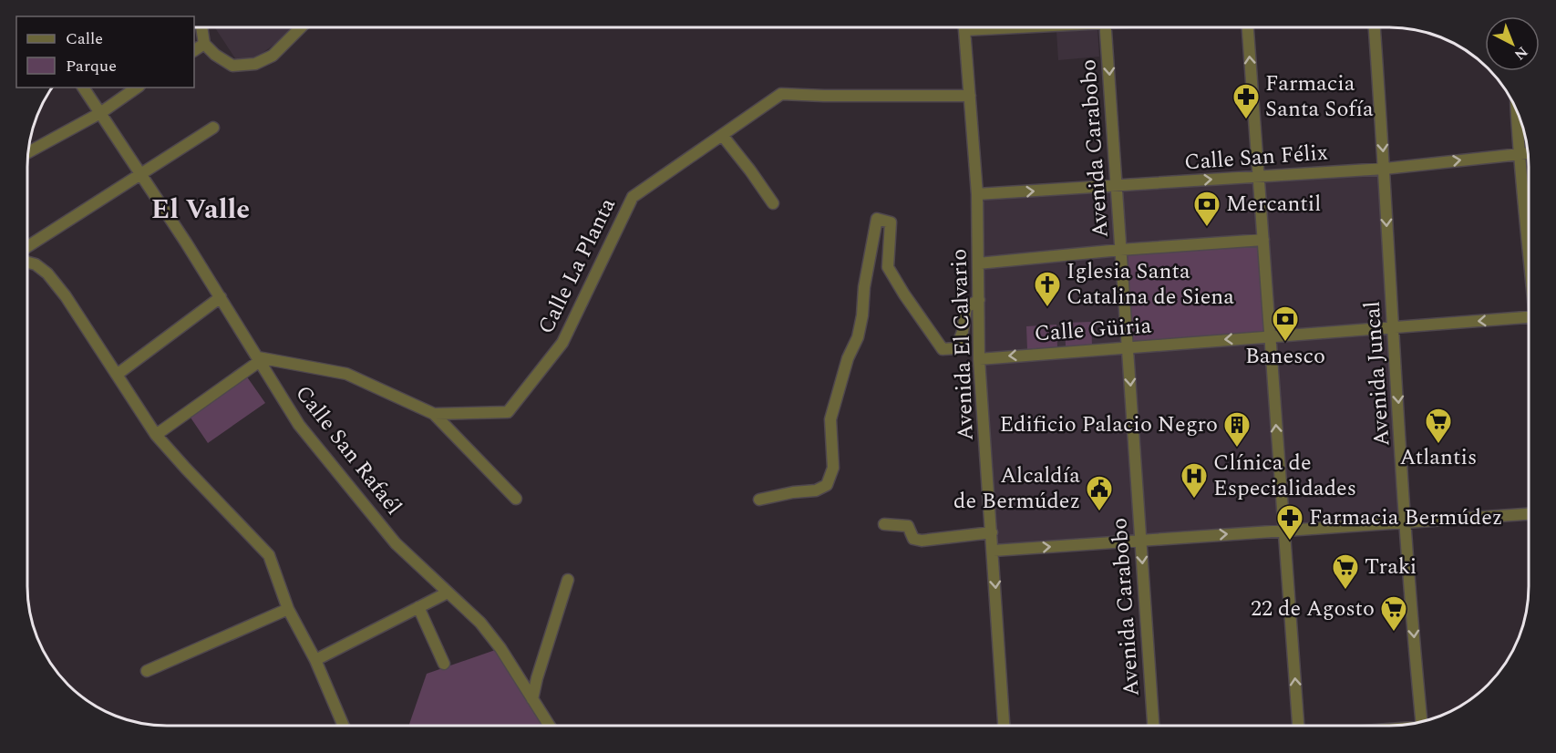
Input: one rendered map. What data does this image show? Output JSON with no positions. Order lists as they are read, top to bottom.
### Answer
{
  "streets": {
    "street": [
      "Avenida Carabobo",
      "Calle San Félix",
      "Calle La Planta",
      "Calle Güiria",
      "Avenida El Calvario",
      "Avenida Juncal",
      "Calle San Rafaél"
    ]
  },
  "crossings": [
    ["Avenida Carabobo", "Calle San Félix"],
    ["Avenida Carabobo", "Calle Güiria"],
    ["Calle San Félix", "Avenida El Calvario"],
    ["Calle San Félix", "Avenida Juncal"],
    ["Calle La Planta", "Avenida El Calvario"],
    ["Calle La Planta", "Calle San Rafaél"],
    ["Calle Güiria", "Avenida El Calvario"],
    ["Calle Güiria", "Avenida Juncal"]
  ],
  "one_way": ["Avenida Carabobo", "Avenida Juncal"],
  "districts": ["El Valle"],
  "places": {
    "pharmacy": ["Farmacia Santa Sofía", "Farmacia Bermúdez"],
    "bank": ["Mercantil", "Banesco"],
    "church": ["Iglesia Santa Catalina de Siena"],
    "supermarket": ["Atlantis", "Traki", "22 de Agosto"],
    "building": ["Edificio Palacio Negro"],
    "hospital": ["Clínica de Especialidades"],
    "public building": ["Alcaldía de Bermúdez"]
  },
  "legend": ["Calle", "Parque"],
  "north": "bottom right"
}
